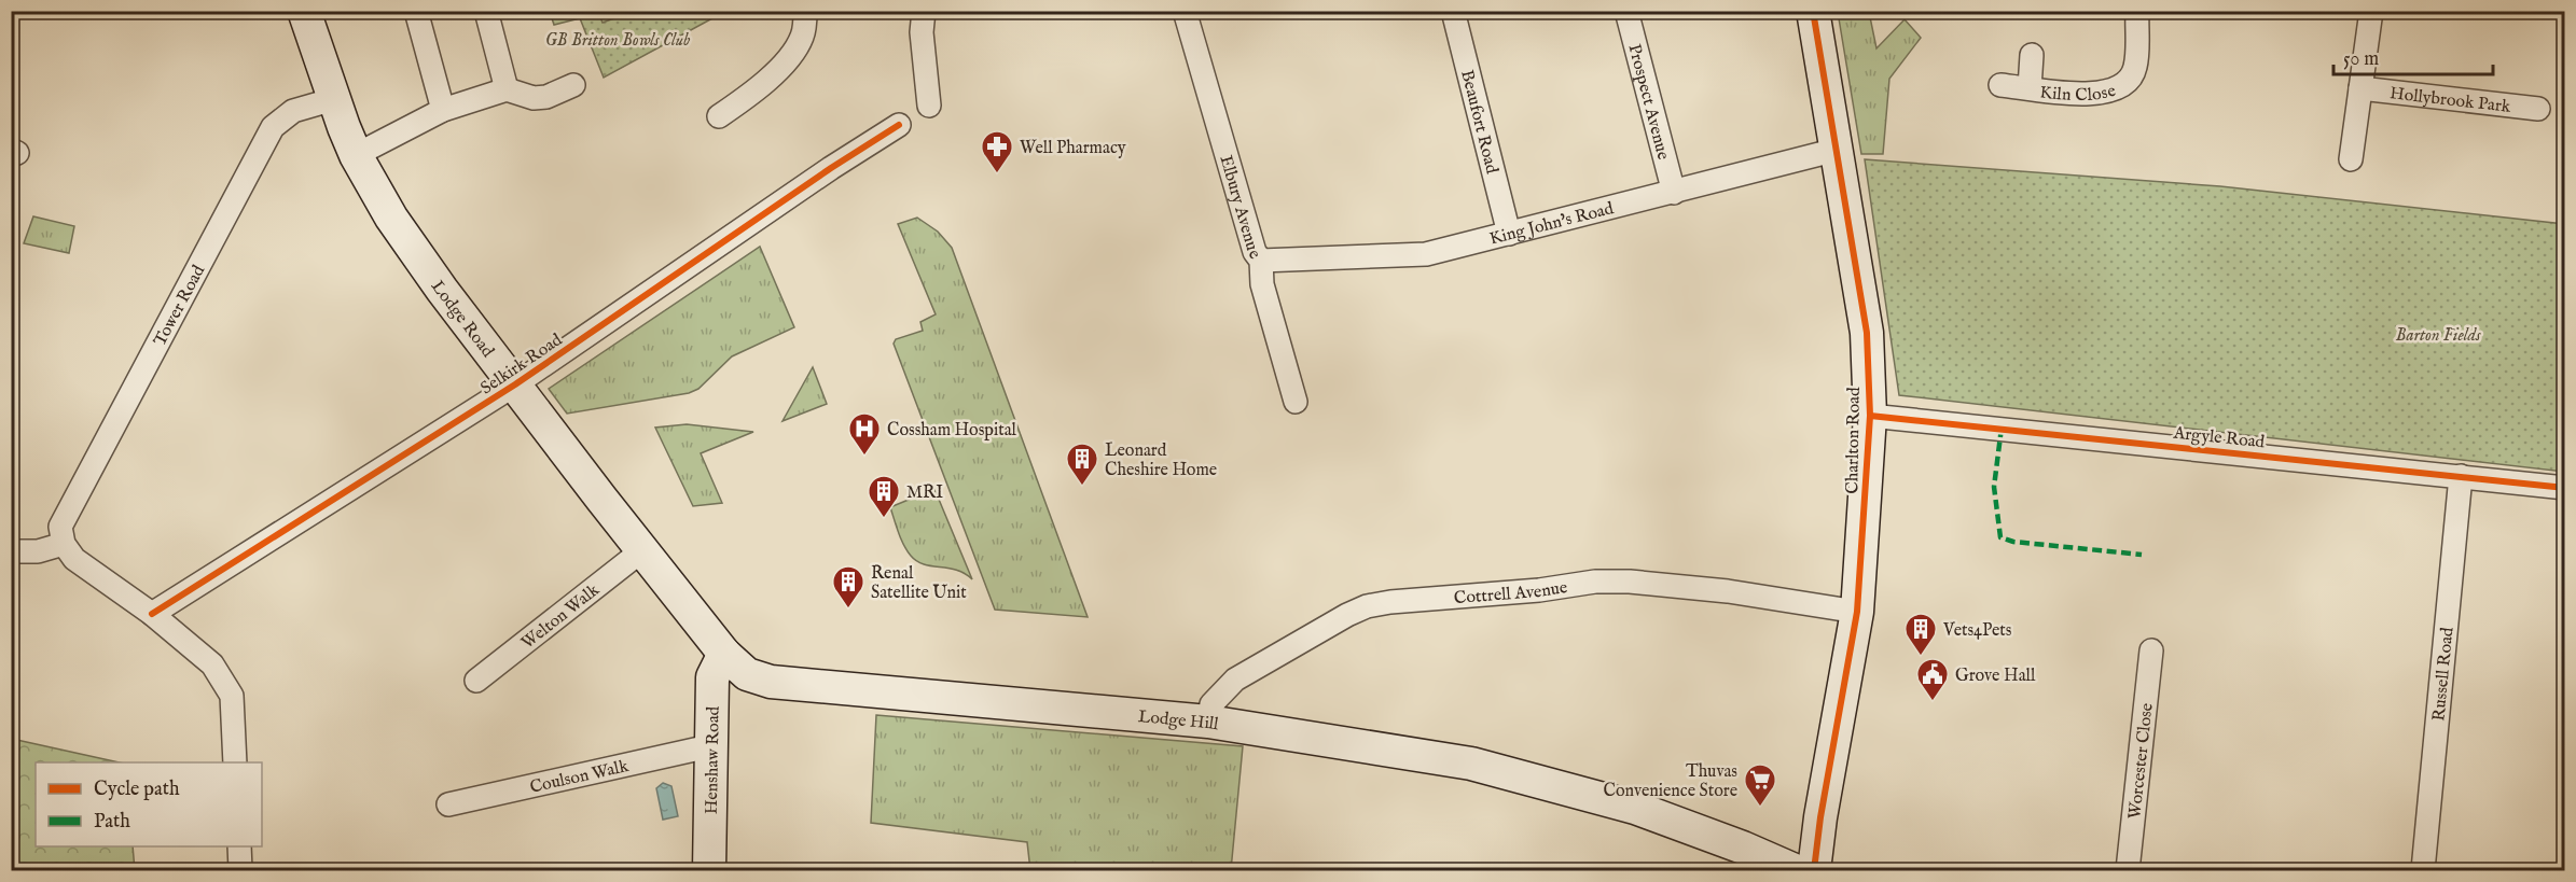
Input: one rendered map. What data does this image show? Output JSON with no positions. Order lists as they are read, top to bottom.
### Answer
{
  "streets": {
    "main road": [
      "Lodge Road",
      "Charlton Road",
      "Lodge Hill",
      "Henshaw Road"
    ],
    "street": [
      "Kiln Close",
      "Hollybrook Park",
      "Prospect Avenue",
      "Beaufort Road",
      "Elbury Avenue",
      "King John's Road",
      "Tower Road",
      "Selkirk Road",
      "Argyle Road",
      "Cottrell Avenue",
      "Welton Walk",
      "Russell Road",
      "Worcester Close",
      "Coulson Walk"
    ]
  },
  "crossings": [
    ["Prospect Avenue", "King John's Road"],
    ["Beaufort Road", "King John's Road"],
    ["Elbury Avenue", "King John's Road"],
    ["King John's Road", "Charlton Road"],
    ["Tower Road", "Lodge Road"],
    ["Lodge Road", "Selkirk Road"],
    ["Lodge Road", "Welton Walk"],
    ["Lodge Road", "Lodge Hill"],
    ["Lodge Road", "Henshaw Road"],
    ["Argyle Road", "Charlton Road"],
    ["Argyle Road", "Russell Road"],
    ["Charlton Road", "Cottrell Avenue"],
    ["Cottrell Avenue", "Lodge Hill"],
    ["Lodge Hill", "Henshaw Road"],
    ["Henshaw Road", "Coulson Walk"]
  ],
  "parks": ["GB Britton Bowls Club", "Barton Fields"],
  "places": {
    "pharmacy": ["Well Pharmacy"],
    "hospital": ["Cossham Hospital"],
    "building": [
      "Leonard Cheshire Home",
      "MRI",
      "Renal Satellite Unit",
      "Vets4Pets"
    ],
    "public building": ["Grove Hall"],
    "supermarket": ["Thuvas Convenience Store"]
  },
  "legend": ["Cycle path", "Path"],
  "scale_bar": "50 m"
}
